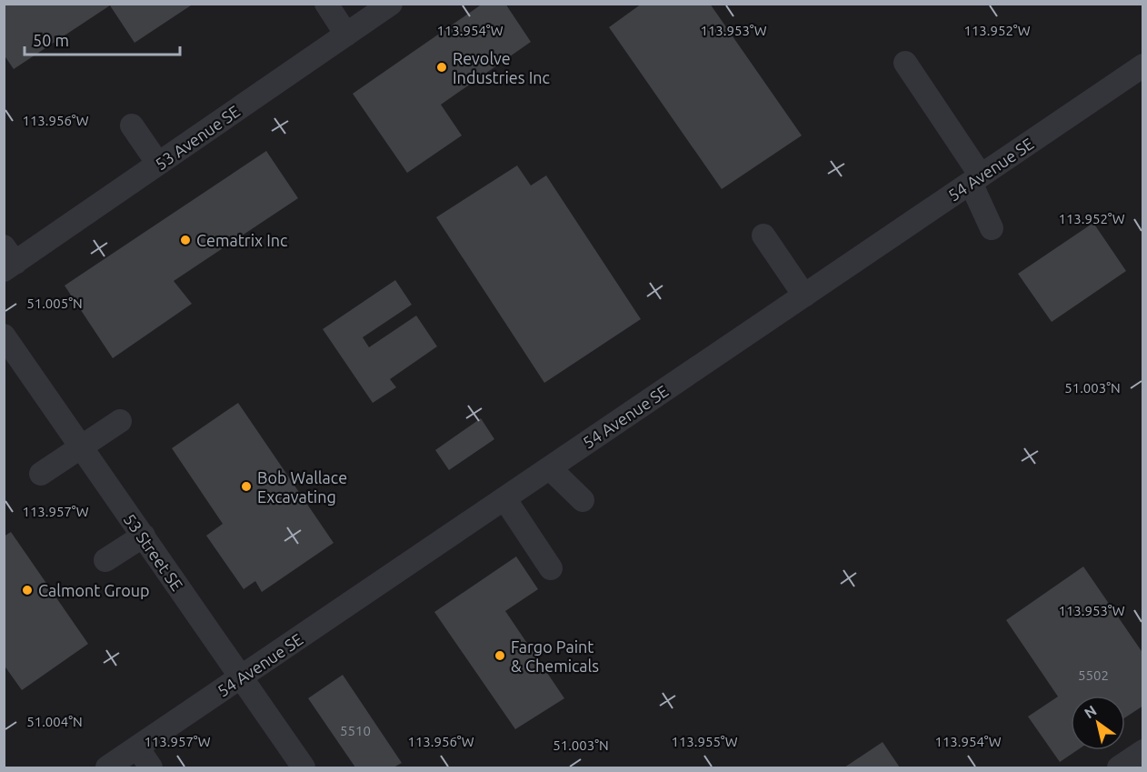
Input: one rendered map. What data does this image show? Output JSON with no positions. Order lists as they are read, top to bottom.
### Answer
{
  "streets": {
    "street": ["53 Avenue SE", "54 Avenue SE", "53 Street SE"]
  },
  "crossings": [
    ["54 Avenue SE", "53 Street SE"]
  ],
  "places": [
    "Revolve Industries Inc",
    "Cematrix Inc",
    "Bob Wallace Excavating",
    "Calmont Group",
    "Fargo Paint & Chemicals"
  ],
  "house_numbers": ["5502", "5510"],
  "scale_bar": "50 m",
  "north": "top left",
  "coordinates": [
    "113.954°W",
    "113.953°W",
    "113.952°W",
    "113.956°W",
    "51.005°N",
    "51.003°N",
    "113.957°W",
    "51.004°N",
    "113.955°W"
  ]
}
